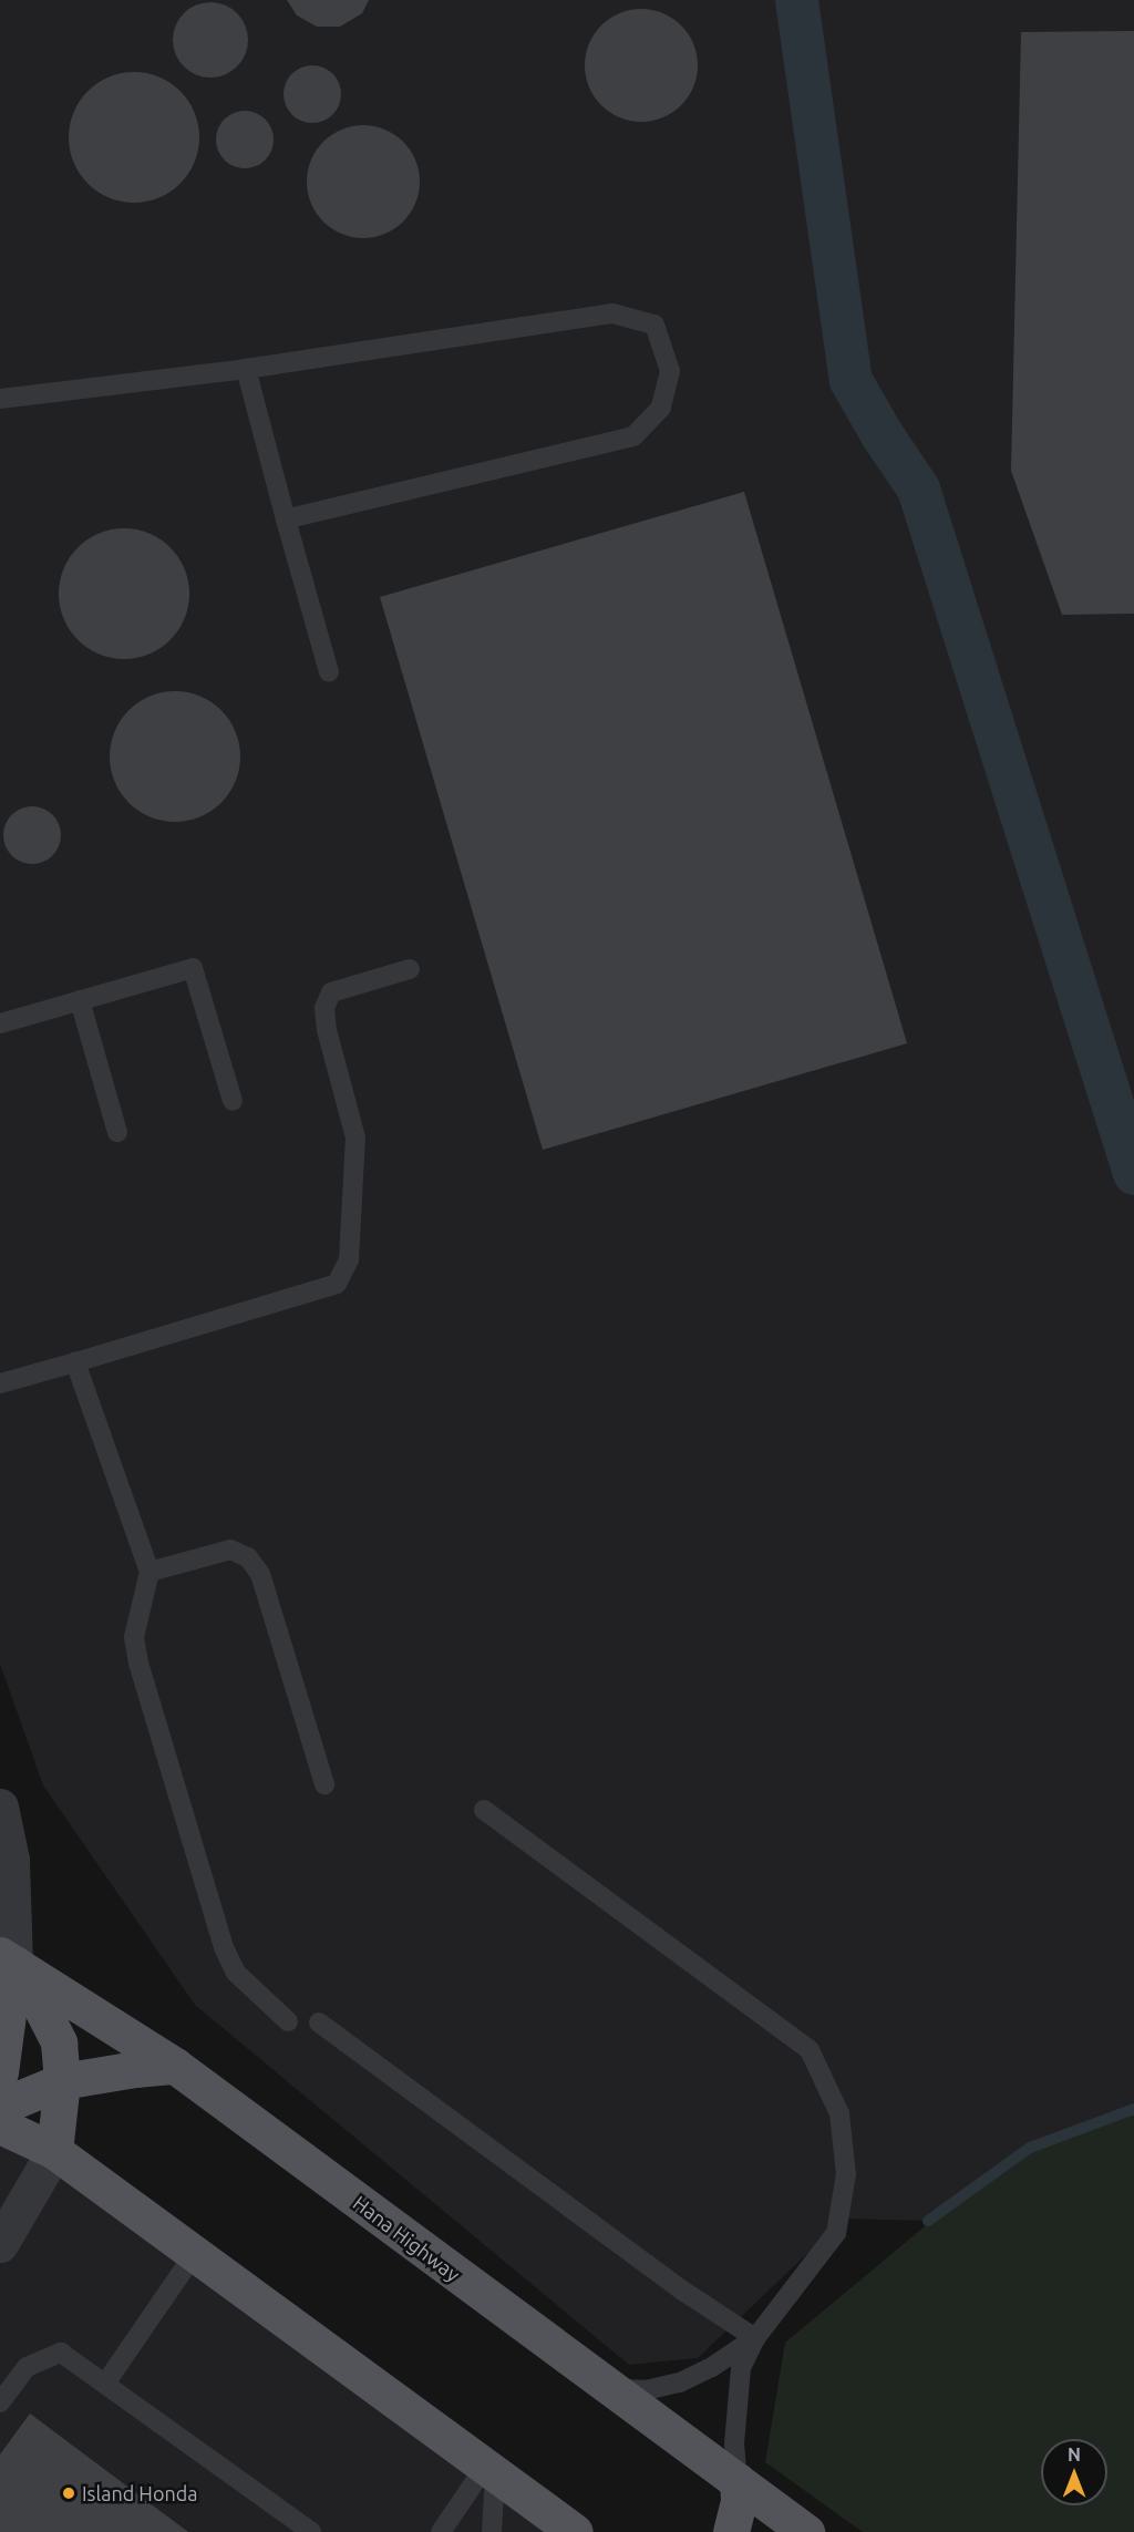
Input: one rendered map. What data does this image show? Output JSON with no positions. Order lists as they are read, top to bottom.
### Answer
{
  "streets": {
    "main road": ["Hana Highway"]
  },
  "places": ["Island Honda"],
  "north": "top"
}
